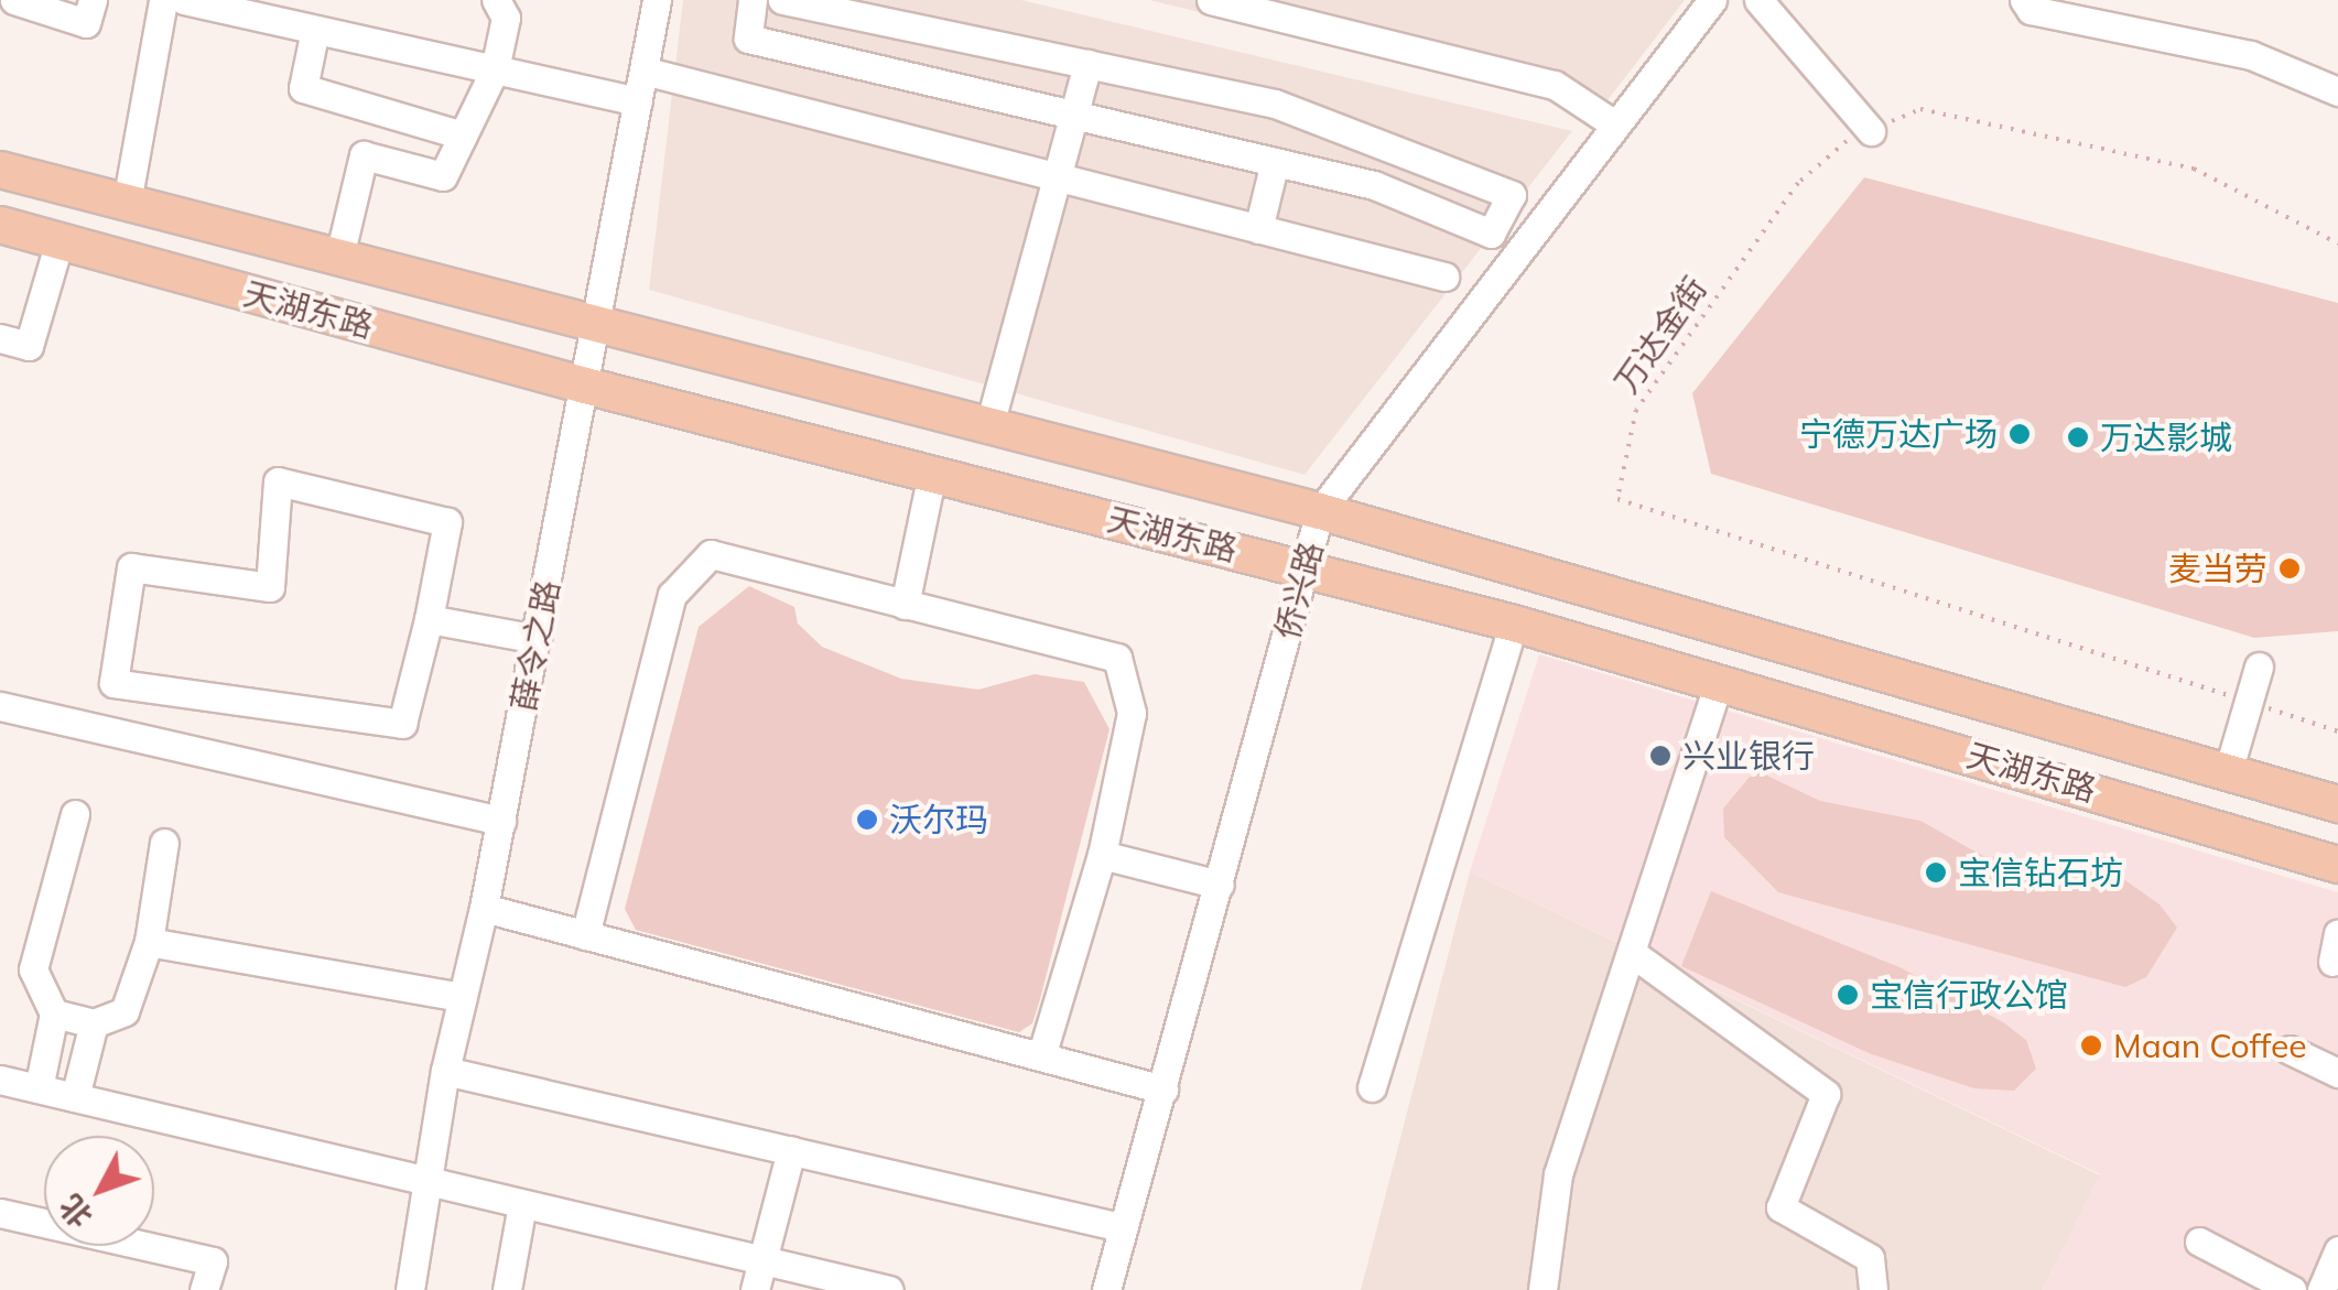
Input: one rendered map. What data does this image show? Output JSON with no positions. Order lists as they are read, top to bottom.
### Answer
{
  "streets": {
    "main road": ["天湖东路"],
    "street": ["侨兴路", "薛令之路"],
    "path": ["万达金街"]
  },
  "crossings": [
    ["天湖东路", "侨兴路"],
    ["天湖东路", "薛令之路"]
  ],
  "places": [
    "宁德万达广场",
    "万达影城",
    "麦当劳",
    "兴业银行",
    "沃尔玛",
    "宝信钻石坊",
    "宝信行政公馆",
    "Maan Coffee"
  ],
  "north": "bottom left"
}
